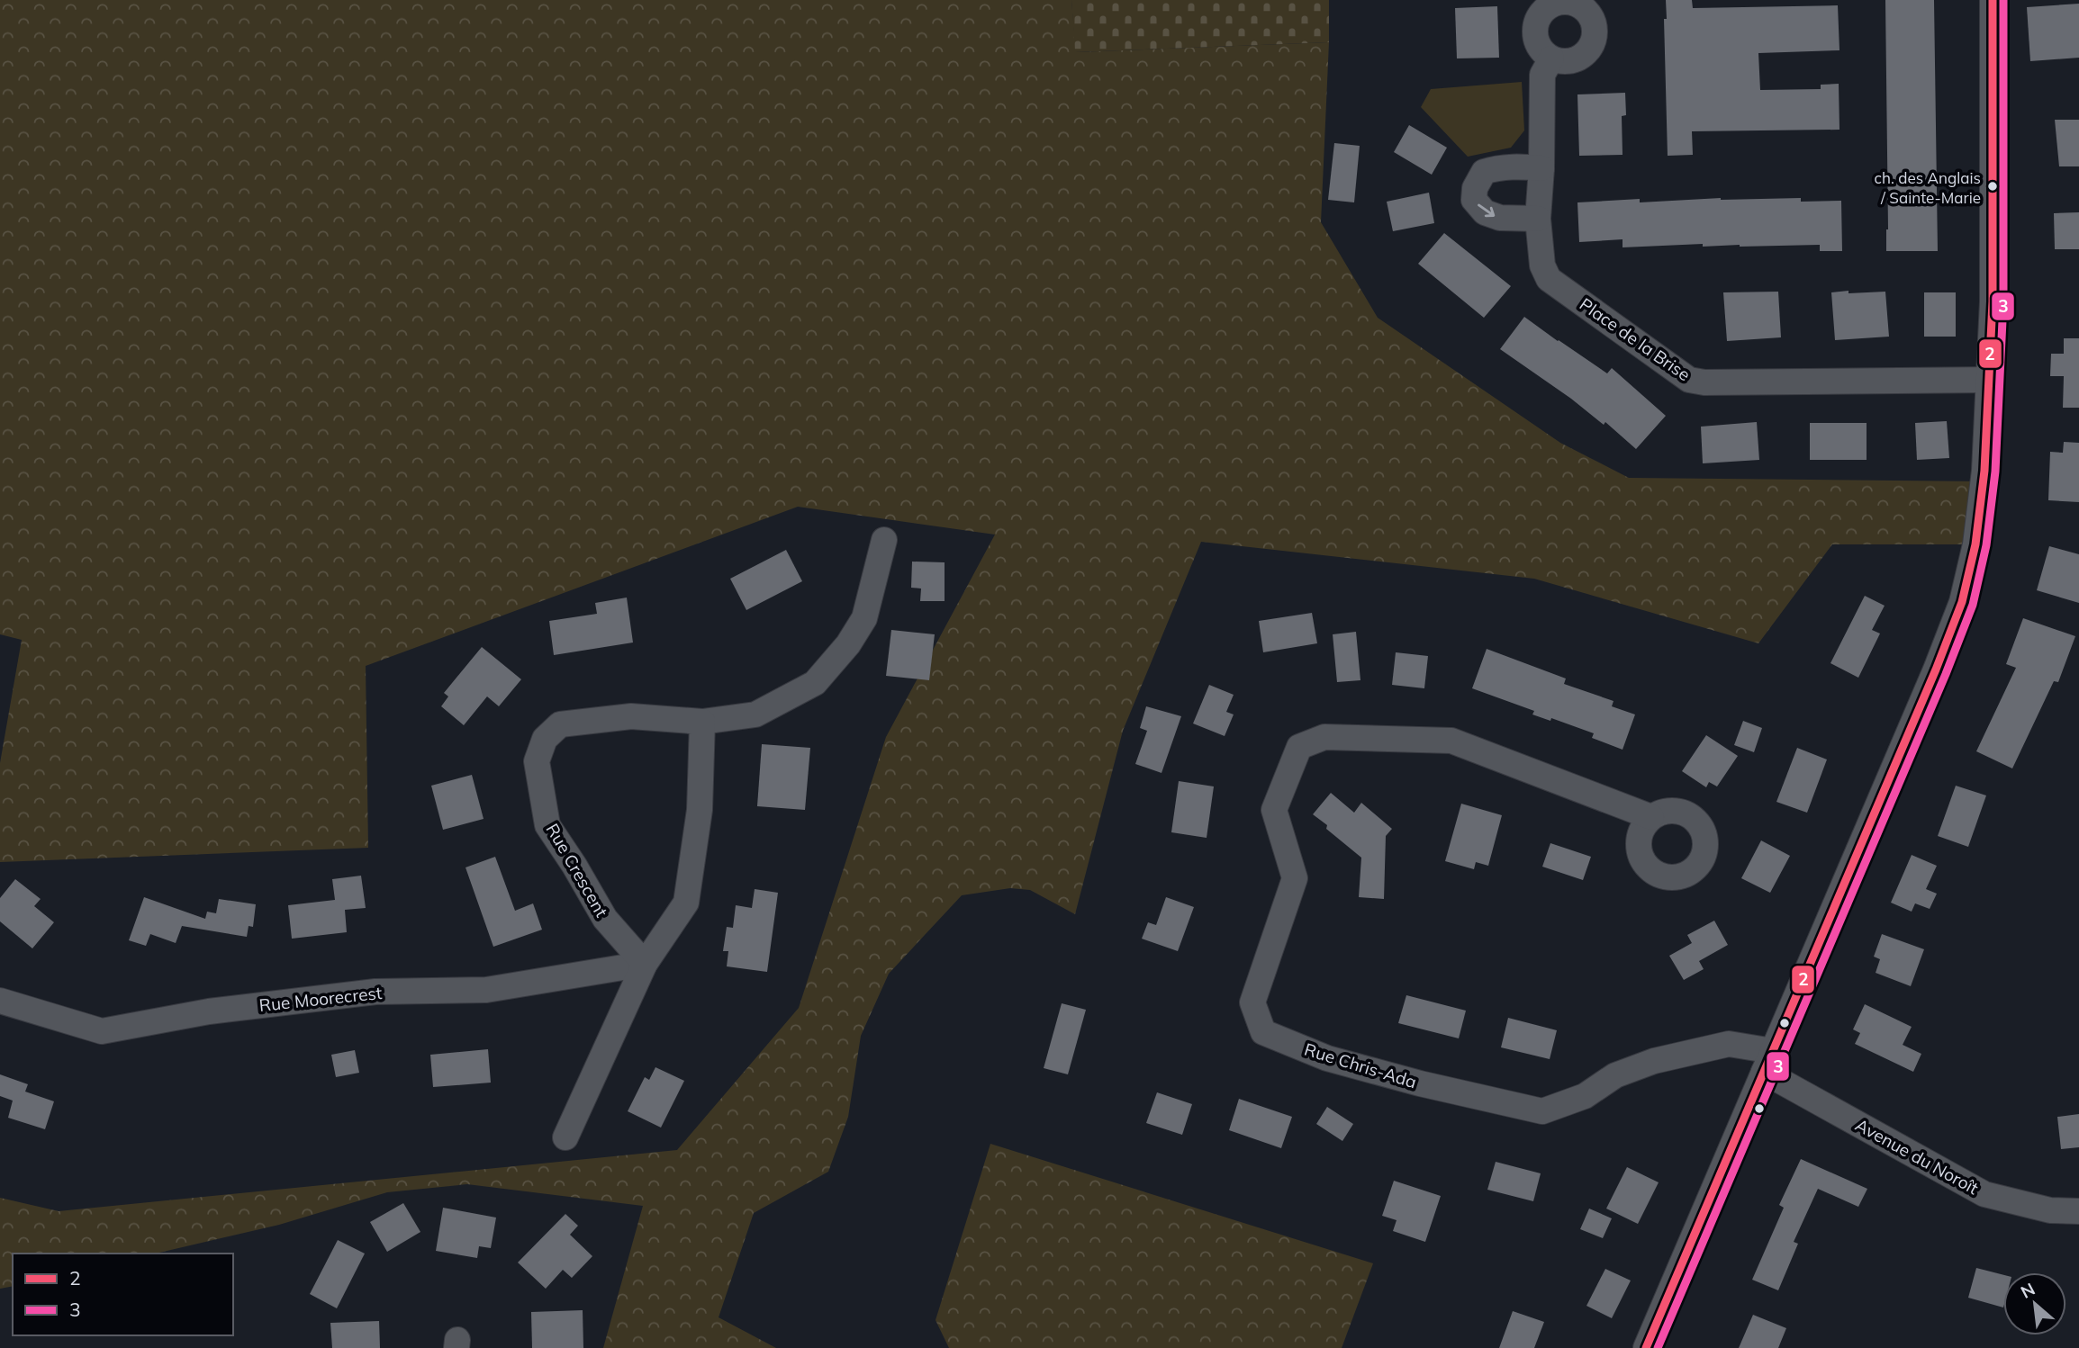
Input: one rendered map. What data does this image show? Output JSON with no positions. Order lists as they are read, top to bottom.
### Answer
{
  "streets": {
    "street": [
      "Place de la Brise",
      "Rue Crescent",
      "Rue Moorecrest",
      "Rue Chris-Ada",
      "Avenue du Noroît"
    ]
  },
  "crossings": [
    ["Rue Crescent", "Rue Moorecrest"],
    ["Rue Chris-Ada", "Avenue du Noroît"]
  ],
  "places": ["ch. des Anglais / Sainte-Marie"],
  "lines": ["transit line 2", "transit line 3"],
  "legend": ["2", "3"],
  "north": "top left"
}
